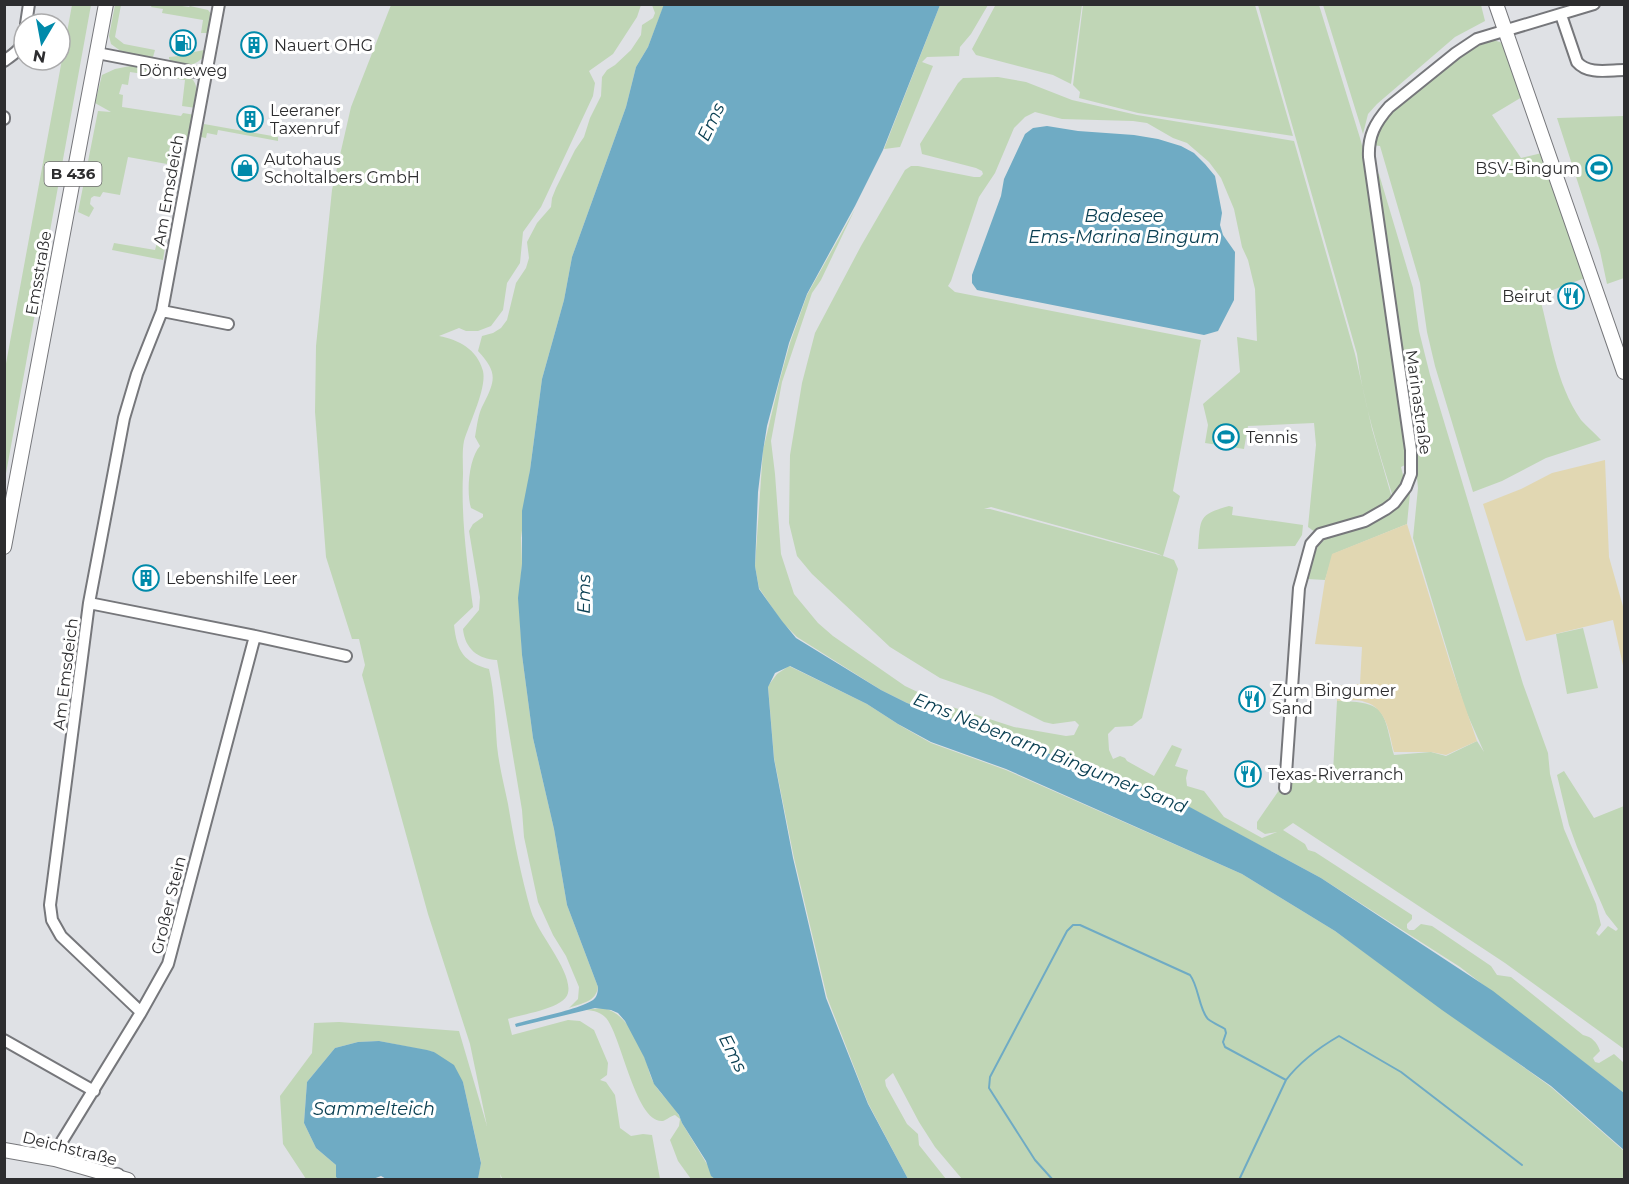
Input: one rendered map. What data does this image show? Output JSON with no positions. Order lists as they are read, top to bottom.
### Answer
{
  "streets": {
    "main road": ["B 436", "Emsstraße", "Deichstraße"],
    "street": ["Am Emsdeich", "Marinastraße", "Großer Stein"]
  },
  "crossings": [
    ["Am Emsdeich", "Großer Stein"],
    ["Großer Stein", "Deichstraße"]
  ],
  "water": [
    "Ems",
    "Badesee Ems-Marina Bingum",
    "Ems Nebenarm Bingumer Sand",
    "Sammelteich"
  ],
  "places": {
    "fuel station": ["Dönneweg"],
    "building": ["Nauert OHG", "Leeraner Taxenruf", "Lebenshilfe Leer"],
    "shop": ["Autohaus Scholtalbers GmbH"],
    "sports": ["BSV-Bingum", "Tennis"],
    "restaurant": ["Beirut", "Zum Bingumer Sand", "Texas-Riverranch"]
  },
  "north": "bottom"
}
